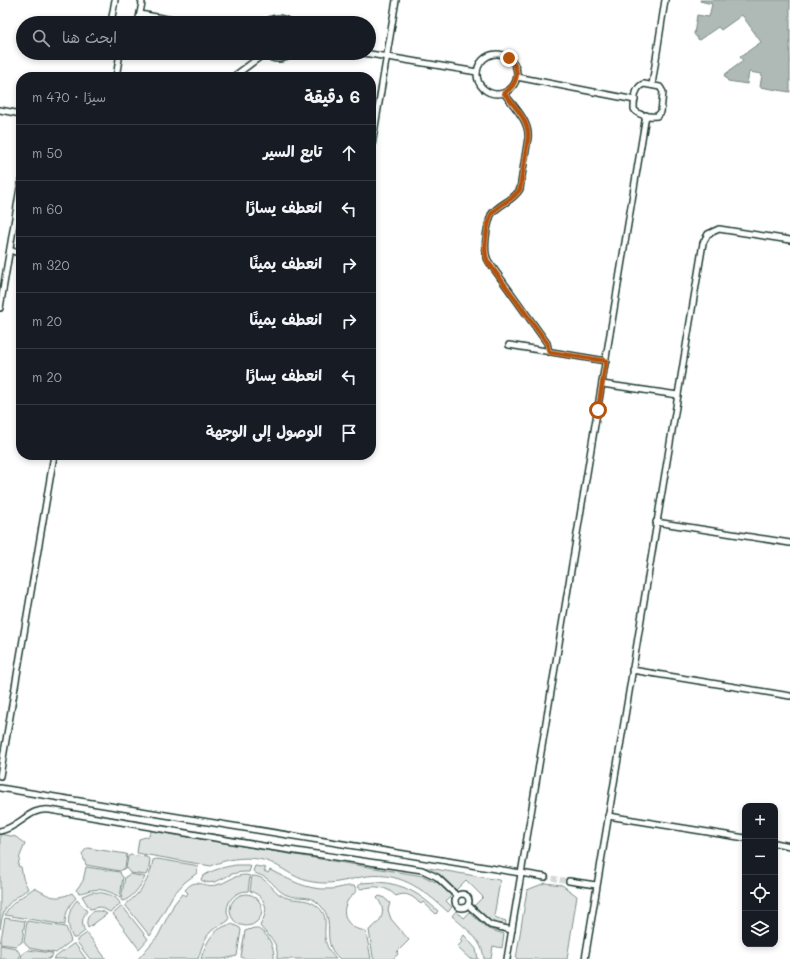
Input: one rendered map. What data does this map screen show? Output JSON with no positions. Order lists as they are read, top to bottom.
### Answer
{
  "page": {
    "search": "ابحث هنا",
    "heading": ["6 دقيقة", "سيرًا · 470 m"],
    "list": [
      ["تابع السير", "50 m"],
      ["انعطف يسارًا", "60 m"],
      ["انعطف يمينًا", "320 m"],
      ["انعطف يمينًا", "20 m"],
      ["انعطف يسارًا", "20 m"],
      "الوصول إلى الوجهة"
    ],
    "map_buttons": ["+", "−"]
  }
}
